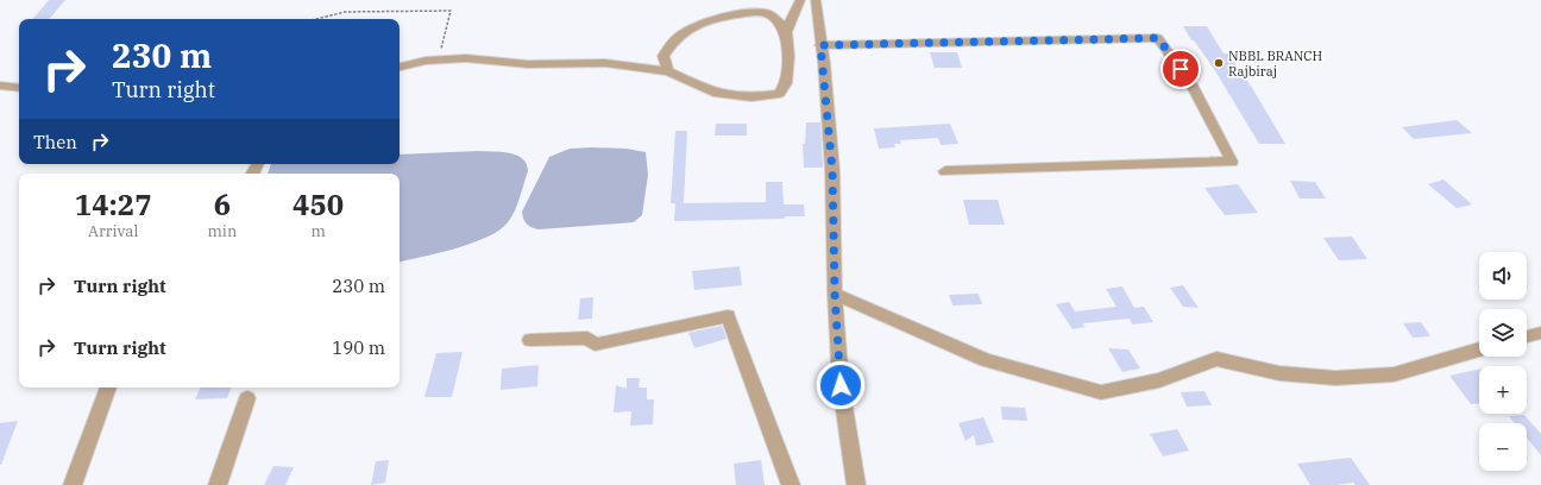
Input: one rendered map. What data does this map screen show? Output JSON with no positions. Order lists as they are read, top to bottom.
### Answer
{
  "places": ["NBBL BRANCH Rajbiraj"],
  "page": {
    "turn": ["230 m", "Turn right"],
    "then": "Then",
    "eta": [
      "14:27",
      "Arrival",
      "6",
      "min",
      "450",
      "m"
    ],
    "map_buttons": ["+", "−"],
    "list": [
      {
        "name": "Turn right",
        "value": "230 m"
      },
      {
        "name": "Turn right",
        "value": "190 m"
      }
    ]
  }
}
